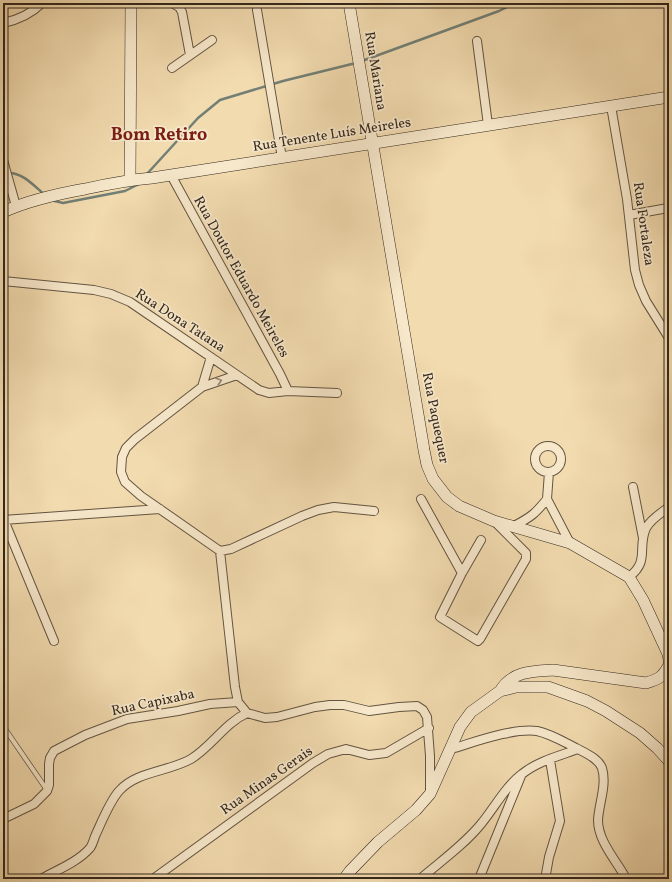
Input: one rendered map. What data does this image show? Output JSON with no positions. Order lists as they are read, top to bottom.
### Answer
{
  "streets": {
    "street": [
      "Rua Mariana",
      "Rua Tenente Luís Meireles",
      "Rua Fortaleza",
      "Rua Doutor Eduardo Meireles",
      "Rua Dona Tatana",
      "Rua Paquequer",
      "Rua Capixaba",
      "Rua Minas Gerais"
    ]
  },
  "crossings": [
    ["Rua Mariana", "Rua Tenente Luís Meireles"],
    ["Rua Mariana", "Rua Paquequer"],
    ["Rua Tenente Luís Meireles", "Rua Fortaleza"],
    ["Rua Tenente Luís Meireles", "Rua Doutor Eduardo Meireles"],
    ["Rua Tenente Luís Meireles", "Rua Paquequer"],
    ["Rua Doutor Eduardo Meireles", "Rua Dona Tatana"]
  ],
  "districts": ["Bom Retiro"]
}
